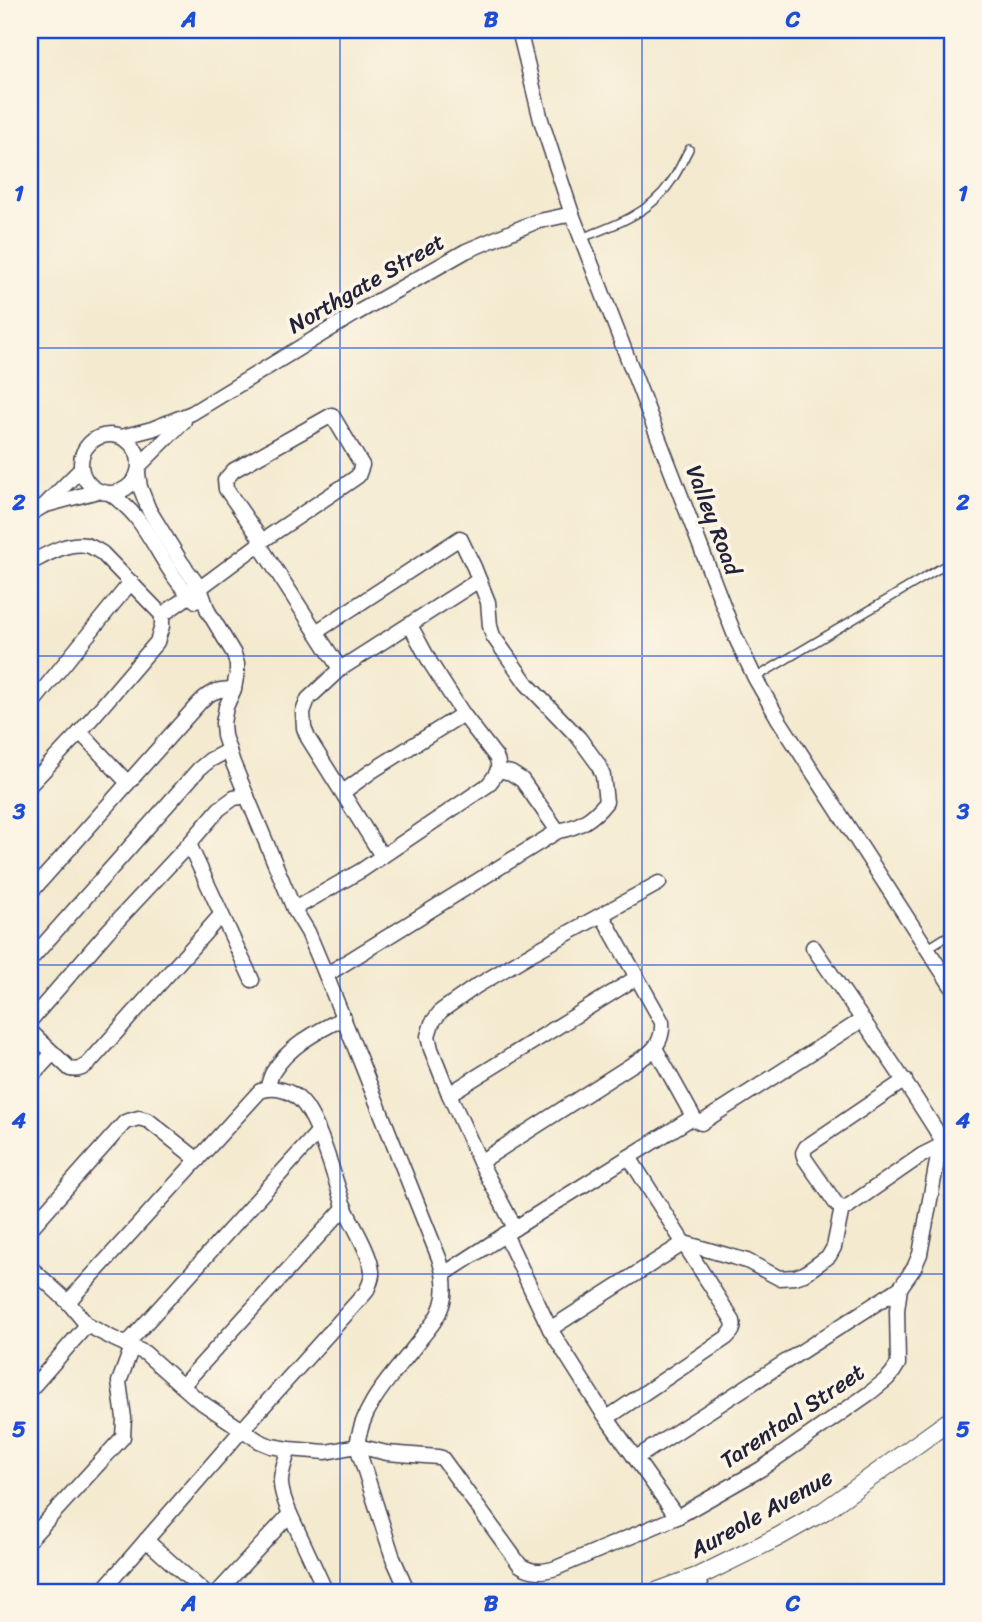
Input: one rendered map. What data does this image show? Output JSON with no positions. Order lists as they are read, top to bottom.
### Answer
{
  "streets": {
    "street": [
      "Northgate Street",
      "Valley Road",
      "Tarentaal Street",
      "Aureole Avenue"
    ]
  },
  "crossings": [
    ["Northgate Street", "Valley Road"]
  ],
  "grid": {
    "columns": ["A", "B", "C"],
    "rows": [
      "1",
      "2",
      "3",
      "4",
      "5"
    ]
  }
}
